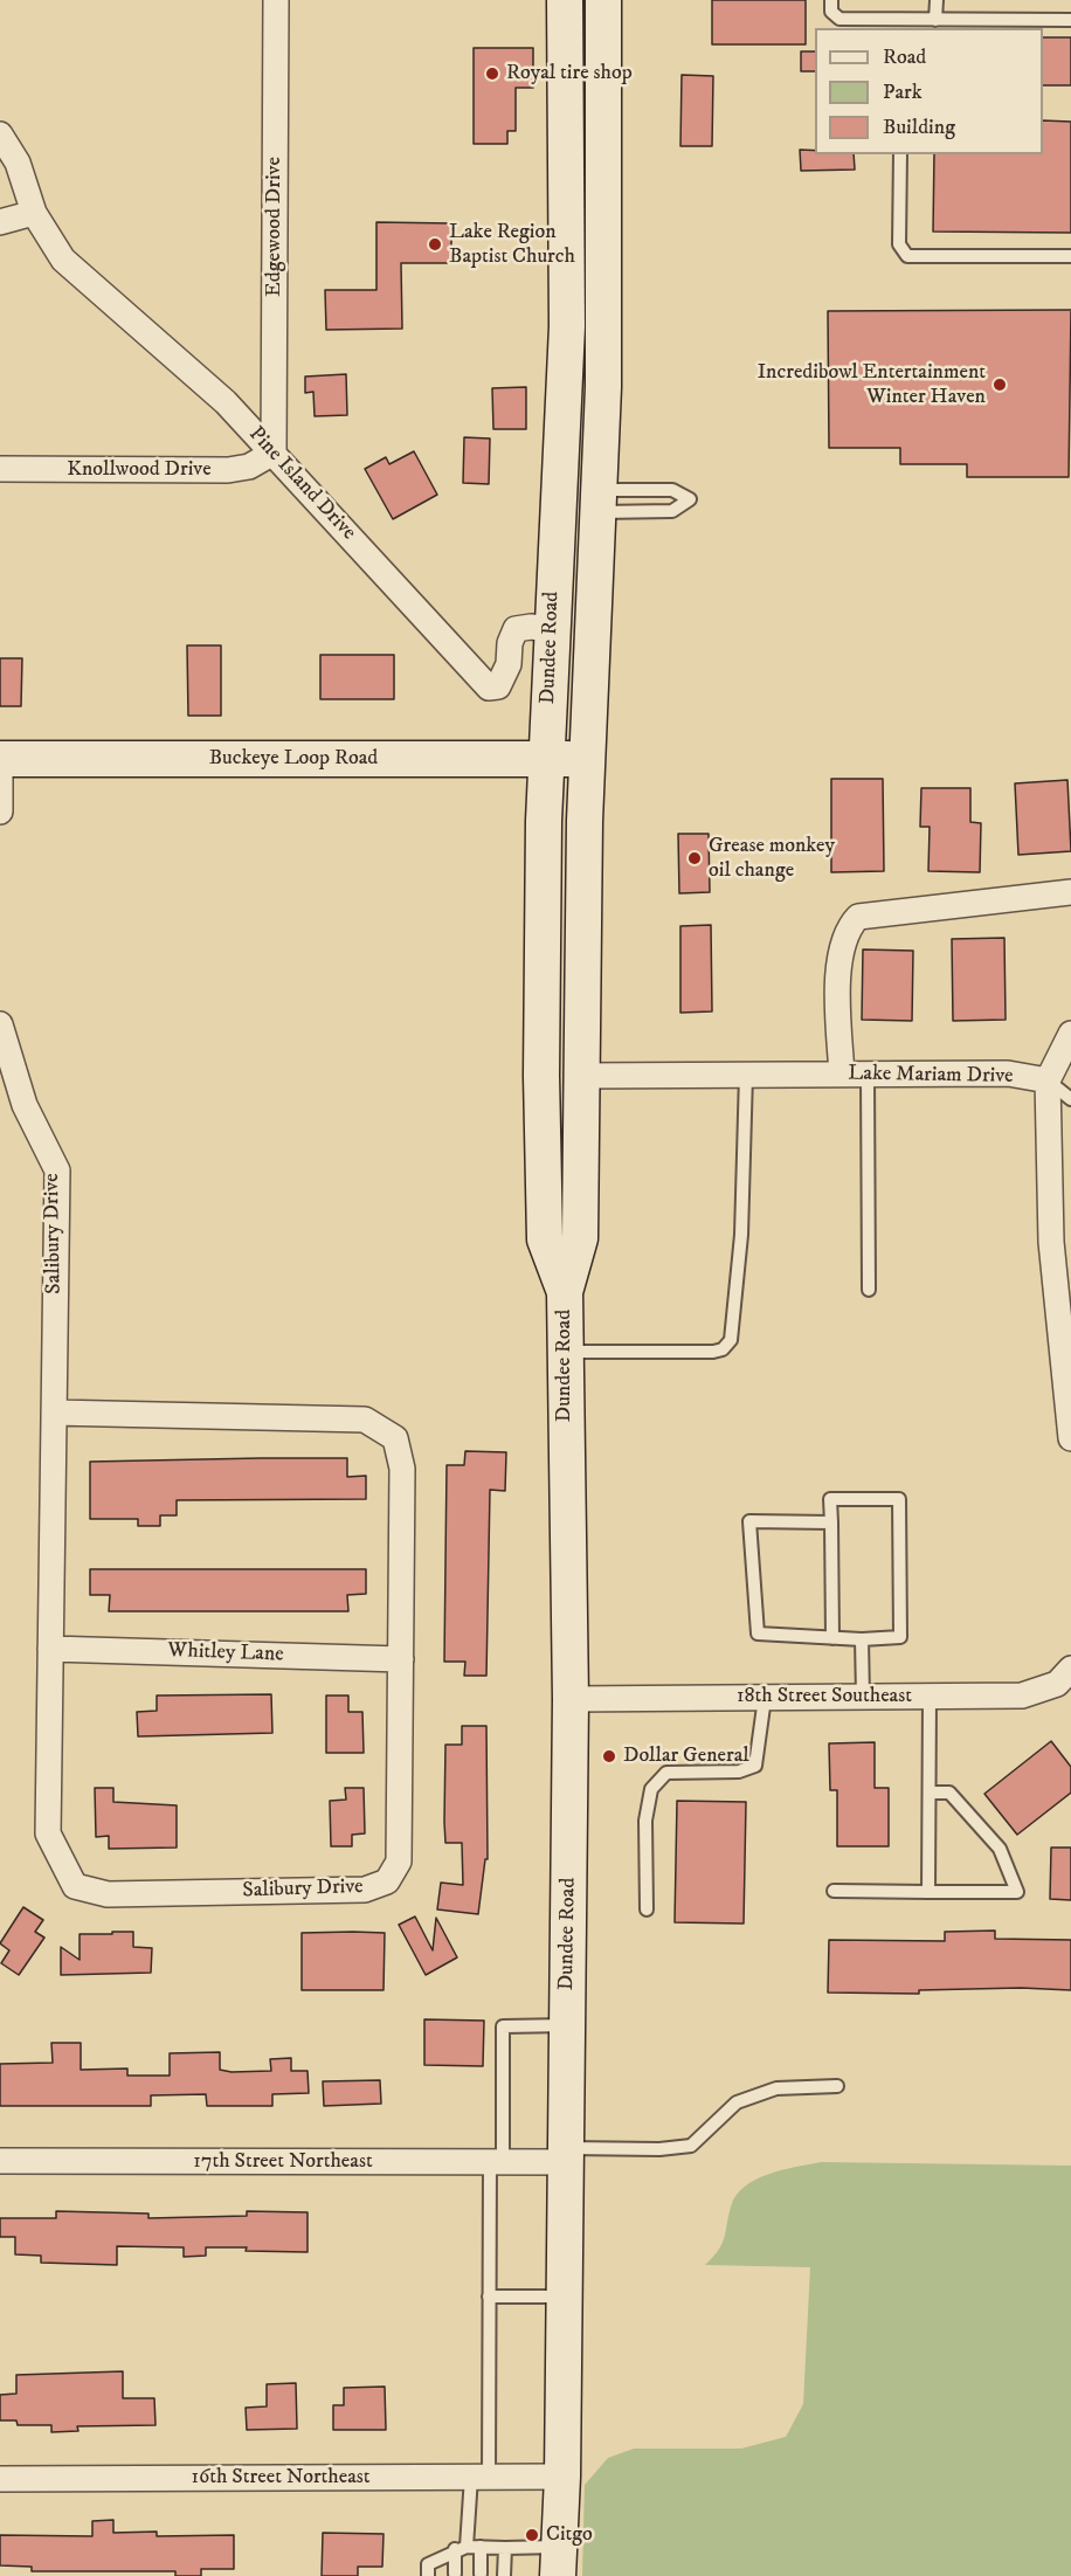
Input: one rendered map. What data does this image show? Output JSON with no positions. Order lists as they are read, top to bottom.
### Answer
{
  "streets": {
    "main road": ["Dundee Road", "Buckeye Loop Road"],
    "street": [
      "Edgewood Drive",
      "Knollwood Drive",
      "Pine Island Drive",
      "Lake Mariam Drive",
      "Salibury Drive",
      "Whitley Lane",
      "18th Street Southeast",
      "17th Street Northeast",
      "16th Street Northeast"
    ]
  },
  "crossings": [
    ["Edgewood Drive", "Knollwood Drive"],
    ["Edgewood Drive", "Pine Island Drive"],
    ["Knollwood Drive", "Pine Island Drive"],
    ["Pine Island Drive", "Dundee Road"],
    ["Dundee Road", "Buckeye Loop Road"],
    ["Dundee Road", "Lake Mariam Drive"],
    ["Dundee Road", "18th Street Southeast"],
    ["Dundee Road", "17th Street Northeast"],
    ["Dundee Road", "16th Street Northeast"],
    ["Salibury Drive", "Whitley Lane"]
  ],
  "places": [
    "Royal tire shop",
    "Lake Region Baptist Church",
    "Incredibowl Entertainment Winter Haven",
    "Grease monkey oil change",
    "Dollar General",
    "Citgo"
  ],
  "legend": ["Road", "Park", "Building"]
}
